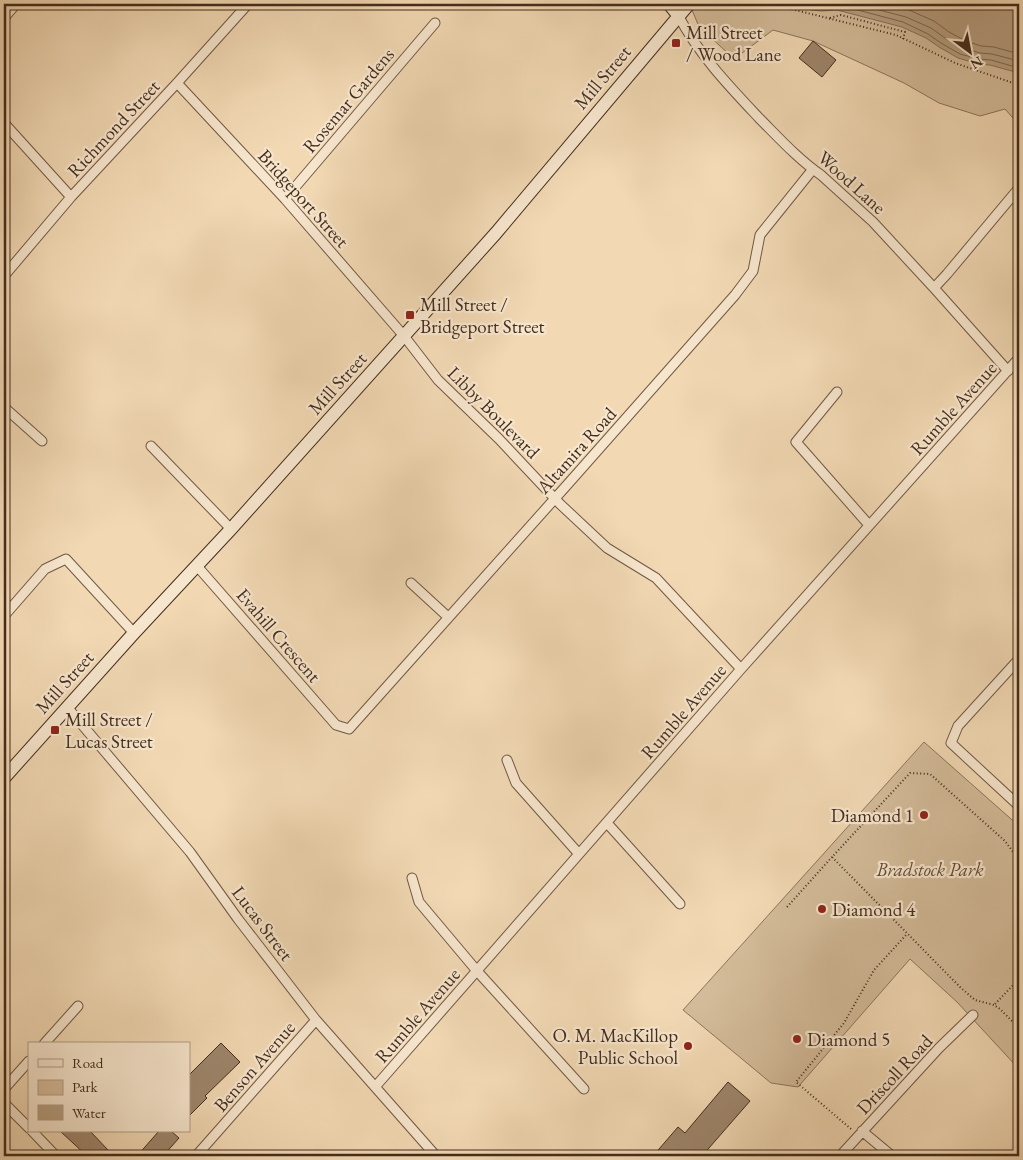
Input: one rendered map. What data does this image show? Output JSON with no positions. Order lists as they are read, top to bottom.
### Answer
{
  "streets": {
    "street": [
      "Mill Street",
      "Rosemar Gardens",
      "Richmond Street",
      "Wood Lane",
      "Bridgeport Street",
      "Rumble Avenue",
      "Libby Boulevard",
      "Altamira Road",
      "Evahill Crescent",
      "Lucas Street",
      "Benson Avenue",
      "Driscoll Road"
    ]
  },
  "crossings": [
    ["Mill Street", "Wood Lane"],
    ["Mill Street", "Bridgeport Street"],
    ["Mill Street", "Libby Boulevard"],
    ["Mill Street", "Evahill Crescent"],
    ["Mill Street", "Lucas Street"],
    ["Rosemar Gardens", "Bridgeport Street"],
    ["Richmond Street", "Bridgeport Street"],
    ["Wood Lane", "Rumble Avenue"],
    ["Wood Lane", "Altamira Road"],
    ["Bridgeport Street", "Libby Boulevard"],
    ["Rumble Avenue", "Libby Boulevard"],
    ["Rumble Avenue", "Lucas Street"],
    ["Libby Boulevard", "Altamira Road"],
    ["Altamira Road", "Evahill Crescent"],
    ["Lucas Street", "Benson Avenue"]
  ],
  "parks": ["Bradstock Park"],
  "places": {
    "transit": ["Mill Street / Wood Lane", "Mill Street / Bridgeport Street", "Mill Street / Lucas Street"],
    "other": [
      "Diamond 1",
      "Diamond 4",
      "Diamond 5",
      "O. M. MacKillop Public School"
    ]
  },
  "legend": ["Road", "Park", "Water"],
  "north": "bottom right"
}
